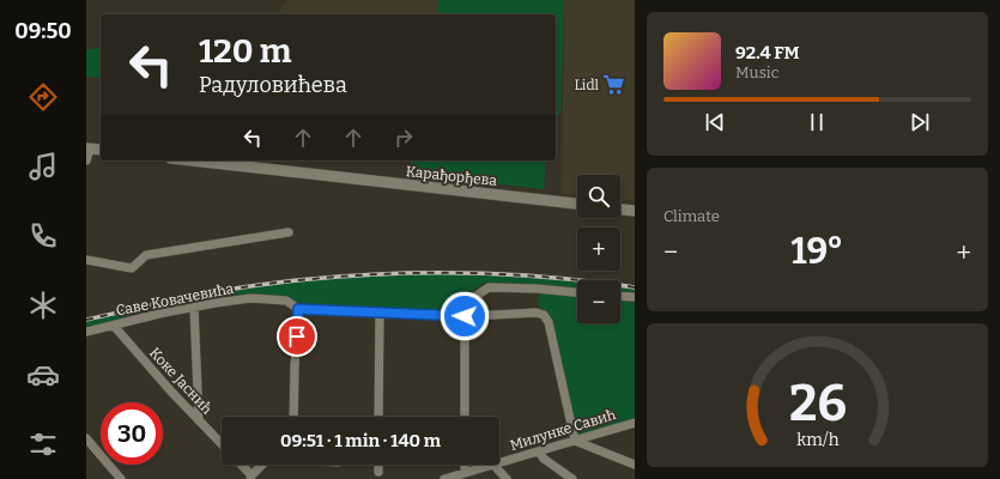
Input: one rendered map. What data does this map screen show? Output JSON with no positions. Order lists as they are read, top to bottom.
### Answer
{
  "streets": {
    "street": [
      "Карађорђева",
      "Саве Ковачевића",
      "Коке Јаснић",
      "Милунке Савић"
    ]
  },
  "crossings": [
    ["Саве Ковачевића", "Коке Јаснић"],
    ["Саве Ковачевића", "Милунке Савић"]
  ],
  "places": {
    "supermarket": ["Lidl"]
  },
  "page": {
    "tabs": "09:50",
    "turn": ["120 m", "Радуловићева"],
    "song": ["92.4 FM", "Music"],
    "tile": "Climate",
    "map_buttons": ["+", "−"],
    "heat": ["−", "19°", "+"],
    "limit": "30",
    "trip": "09:51 · 1 min · 140 m",
    "gauge": ["26", "km/h"]
  }
}
